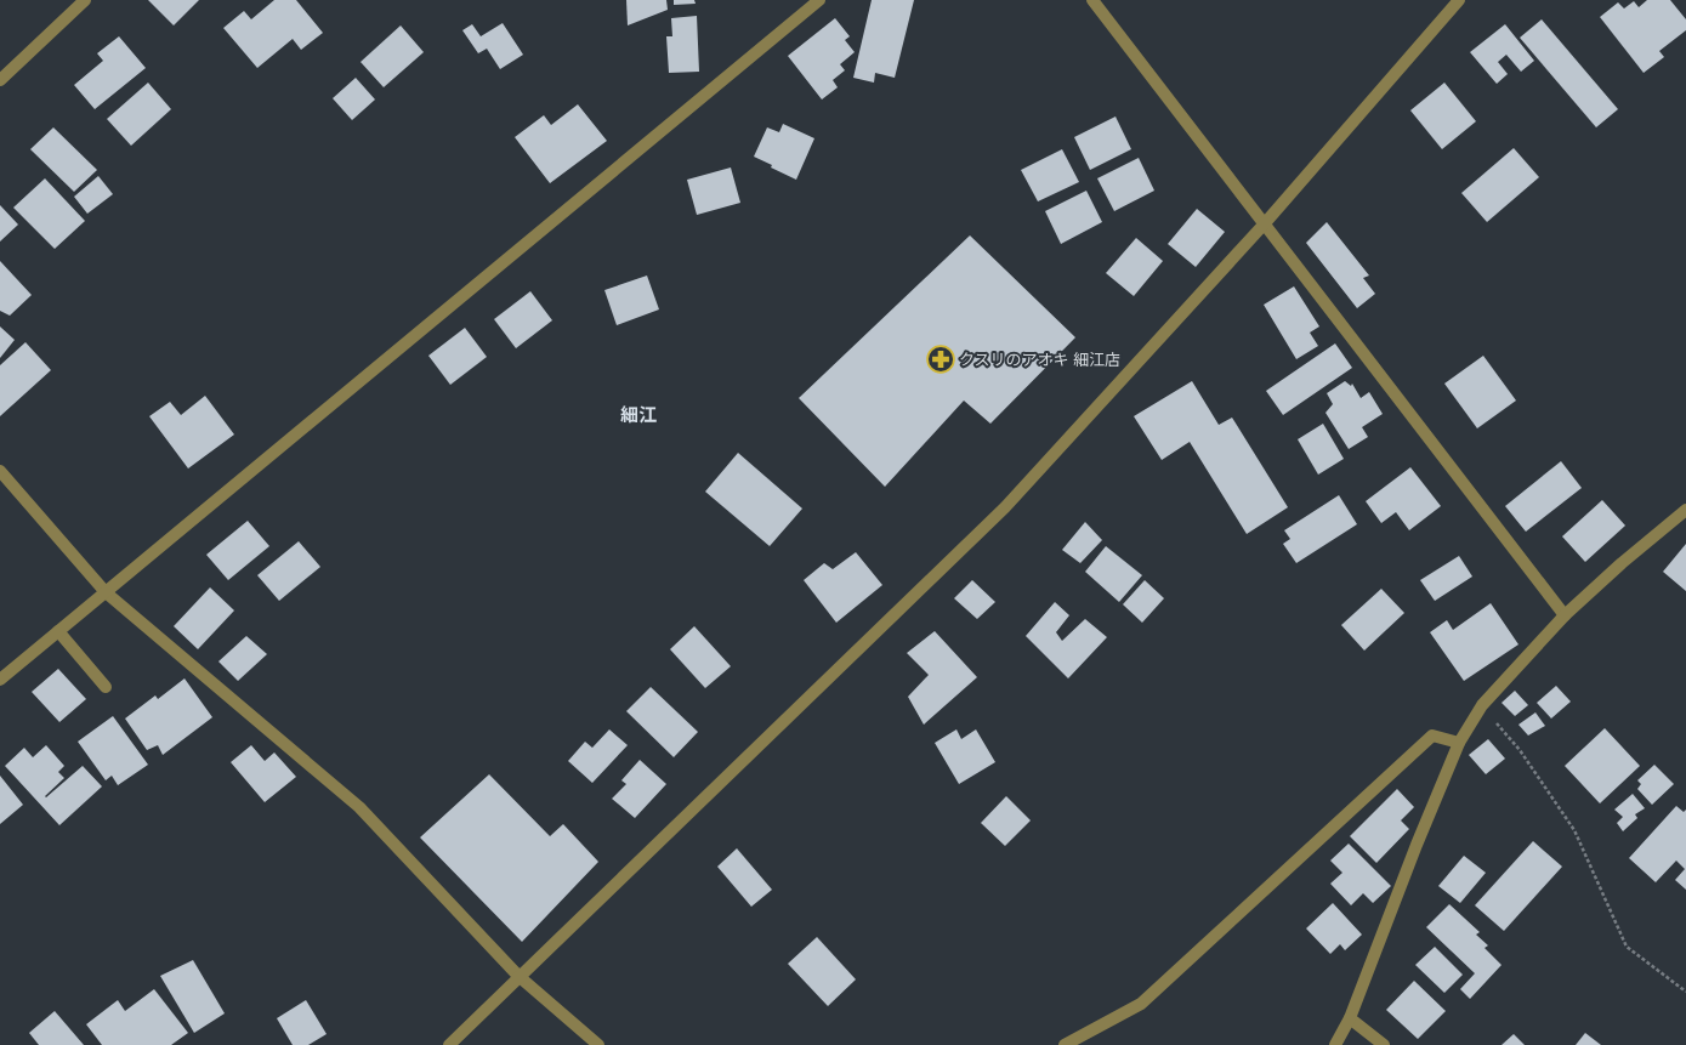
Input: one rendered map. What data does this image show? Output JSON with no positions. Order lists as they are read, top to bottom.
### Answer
{
  "districts": ["細江"],
  "places": {
    "pharmacy": ["クスリのアオキ 細江店"]
  }
}
